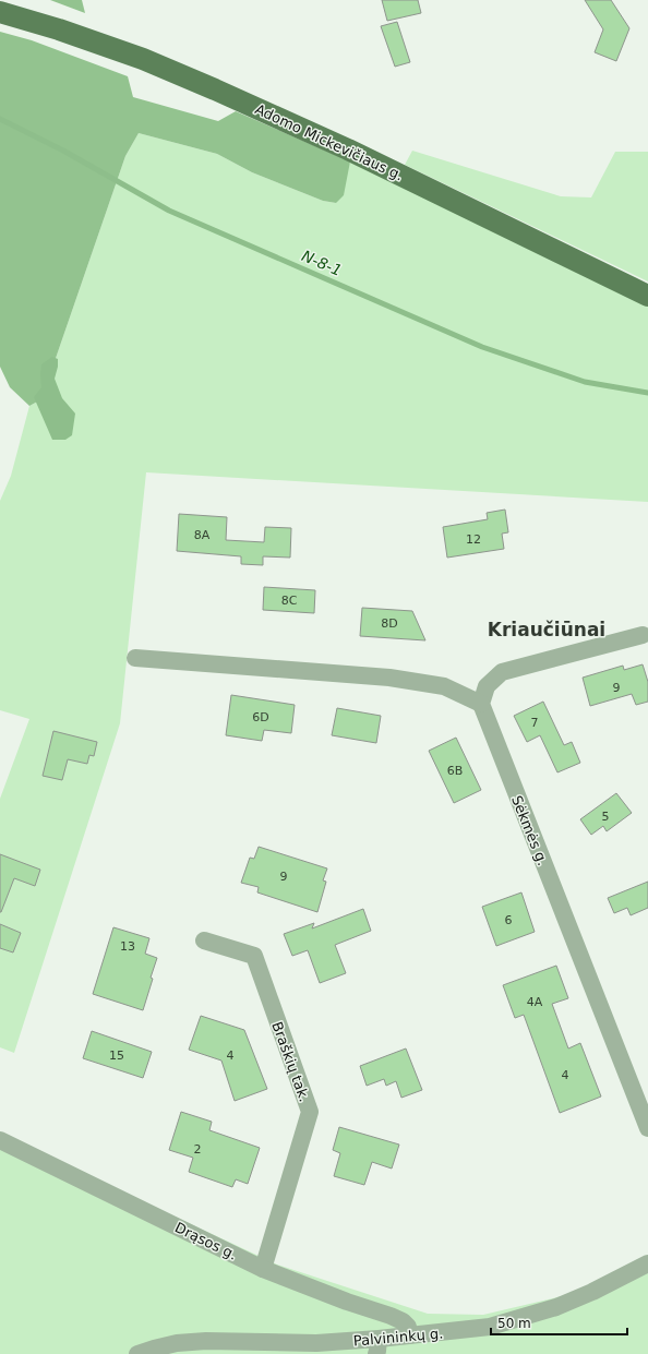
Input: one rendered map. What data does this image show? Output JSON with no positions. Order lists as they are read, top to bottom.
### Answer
{
  "streets": {
    "main road": ["Adomo Mickevičiaus g."],
    "street": [
      "Sėkmės g.",
      "Braškių tak.",
      "Drąsos g.",
      "Palvininkų g."
    ]
  },
  "crossings": [
    ["Braškių tak.", "Drąsos g."],
    ["Drąsos g.", "Palvininkų g."]
  ],
  "districts": ["Kriaučiūnai"],
  "water": ["N-8-1"],
  "house_numbers": [
    "8A",
    "12",
    "8C",
    "8D",
    "9",
    "6D",
    "7",
    "6B",
    "5",
    "9",
    "6",
    "13",
    "4A",
    "15",
    "4",
    "4",
    "2"
  ],
  "scale_bar": "50 m"
}
